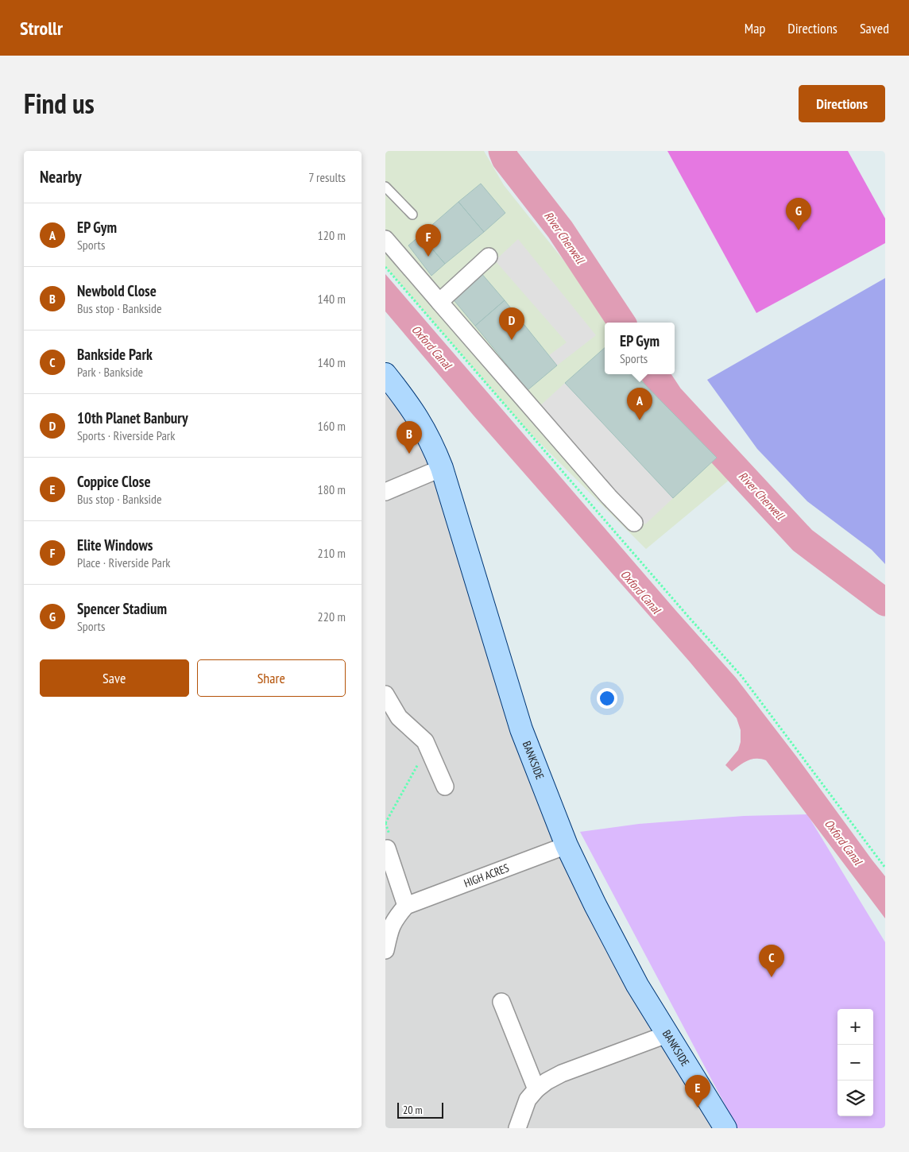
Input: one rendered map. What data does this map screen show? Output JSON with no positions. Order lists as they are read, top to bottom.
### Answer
{
  "streets": {
    "street": ["BANKSIDE", "HIGH ACRES"]
  },
  "crossings": [
    ["BANKSIDE", "HIGH ACRES"]
  ],
  "water": ["River Cherwell", "Oxford Canal"],
  "scale_bar": "20 m",
  "page": {
    "header": "Strollr",
    "nav": ["Map", "Directions", "Saved"],
    "title": "Find us",
    "buttons": [
      "Directions",
      ["Save", "Share"]
    ],
    "heading": ["Nearby", "7 results"],
    "pins": [
      "G",
      "F",
      "D",
      "A",
      "B",
      "C",
      "E"
    ],
    "list": [
      {
        "mark": "A",
        "name": "EP Gym",
        "note": "Sports",
        "value": "120 m"
      },
      {
        "mark": "B",
        "name": "Newbold Close",
        "note": "Bus stop · Bankside",
        "value": "140 m"
      },
      {
        "mark": "C",
        "name": "Bankside Park",
        "note": "Park · Bankside",
        "value": "140 m"
      },
      {
        "mark": "D",
        "name": "10th Planet Banbury",
        "note": "Sports · Riverside Park",
        "value": "160 m"
      },
      {
        "mark": "E",
        "name": "Coppice Close",
        "note": "Bus stop · Bankside",
        "value": "180 m"
      },
      {
        "mark": "F",
        "name": "Elite Windows",
        "note": "Place · Riverside Park",
        "value": "210 m"
      },
      {
        "mark": "G",
        "name": "Spencer Stadium",
        "note": "Sports",
        "value": "220 m"
      }
    ],
    "popup": ["EP Gym", "Sports"],
    "map_buttons": ["+", "−"],
    "scale": "20 m"
  }
}
